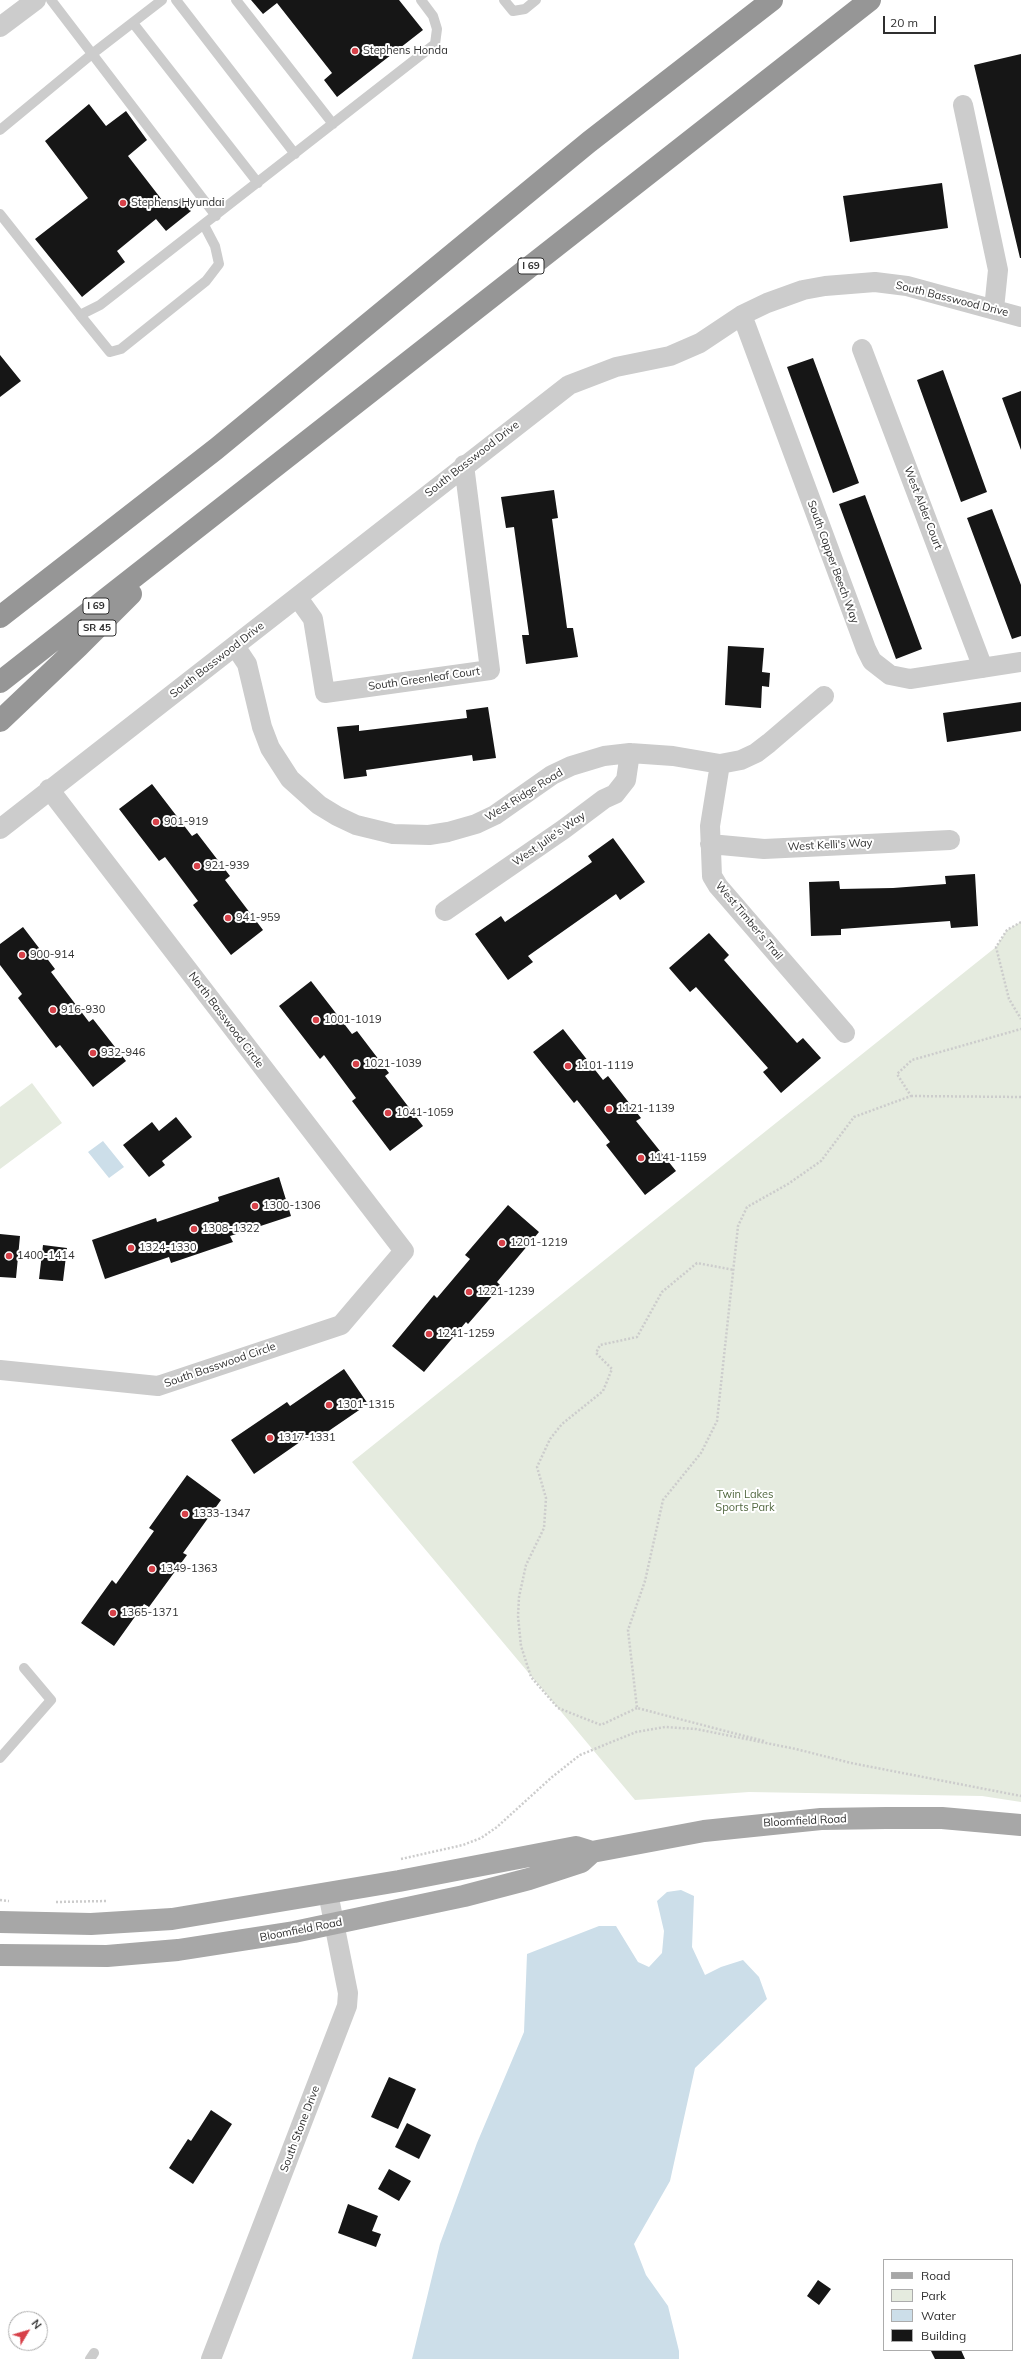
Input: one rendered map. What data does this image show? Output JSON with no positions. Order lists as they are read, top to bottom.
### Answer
{
  "streets": {
    "highway": ["I 69", "SR 45"],
    "main road": ["Bloomfield Road"],
    "street": [
      "South Basswood Drive",
      "West Alder Court",
      "South Copper Beech Way",
      "South Greenleaf Court",
      "West Ridge Road",
      "West Julie's Way",
      "West Kelli's Way",
      "West Timber's Trail",
      "North Basswood Circle",
      "South Basswood Circle",
      "South Stone Drive"
    ]
  },
  "crossings": [
    ["I 69", "SR 45"],
    ["South Basswood Drive", "South Copper Beech Way"],
    ["South Basswood Drive", "South Greenleaf Court"],
    ["South Basswood Drive", "West Ridge Road"],
    ["South Basswood Drive", "North Basswood Circle"],
    ["West Alder Court", "South Copper Beech Way"],
    ["West Ridge Road", "West Julie's Way"],
    ["West Ridge Road", "West Timber's Trail"],
    ["West Kelli's Way", "West Timber's Trail"],
    ["North Basswood Circle", "South Basswood Circle"],
    ["Bloomfield Road", "South Stone Drive"]
  ],
  "parks": ["Twin Lakes Sports Park"],
  "places": [
    "Stephens Honda",
    "Stephens Hyundai",
    "901-919",
    "921-939",
    "941-959",
    "900-914",
    "916-930",
    "1001-1019",
    "932-946",
    "1021-1039",
    "1101-1119",
    "1121-1139",
    "1041-1059",
    "1141-1159",
    "1300-1306",
    "1308-1322",
    "1201-1219",
    "1324-1330",
    "1400-1414",
    "1221-1239",
    "1241-1259",
    "1301-1315",
    "1317-1331",
    "1333-1347",
    "1349-1363",
    "1365-1371"
  ],
  "legend": [
    "Road",
    "Park",
    "Water",
    "Building"
  ],
  "scale_bar": "20 m",
  "north": "top right"
}
